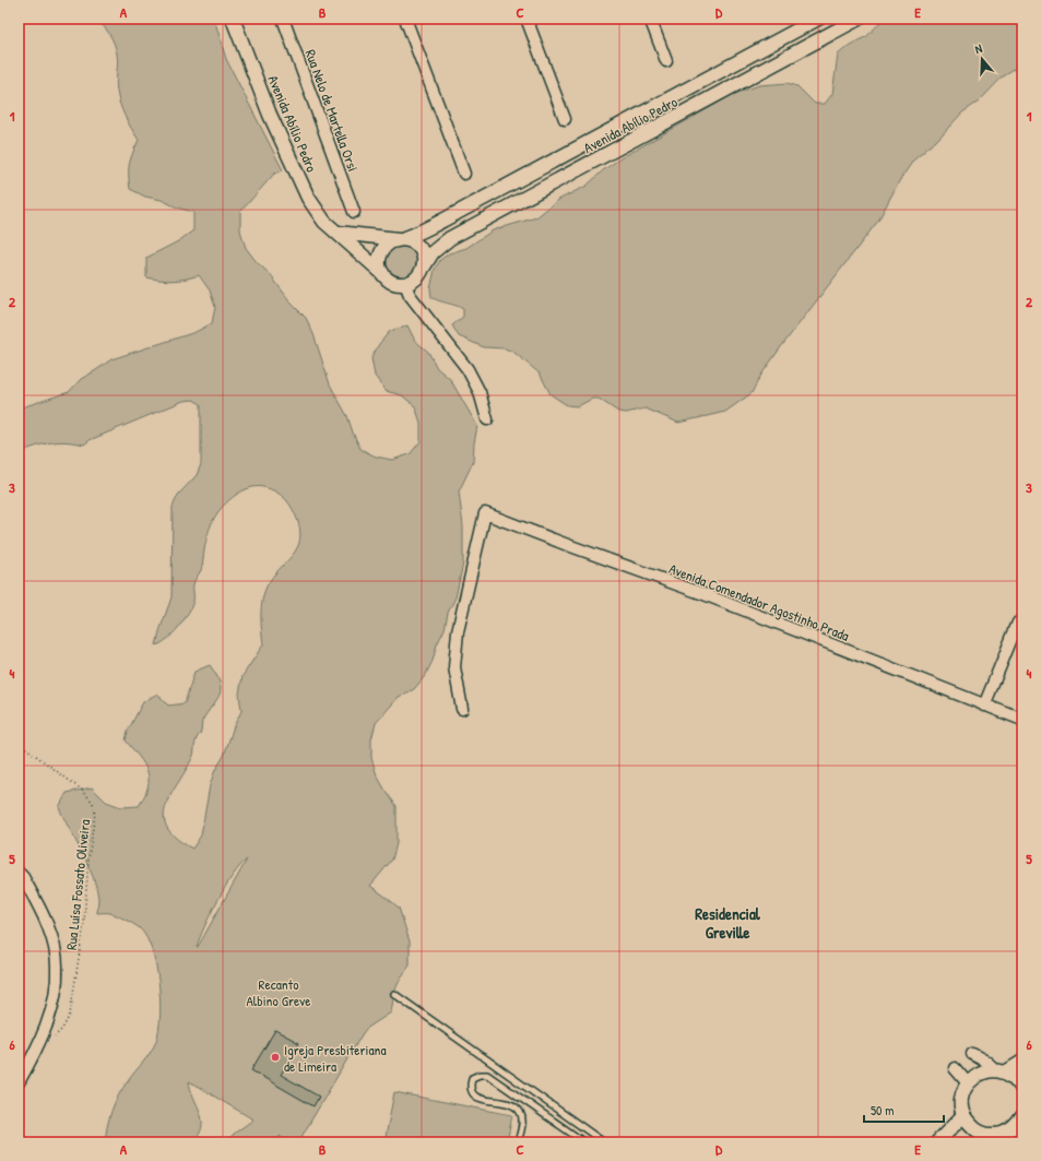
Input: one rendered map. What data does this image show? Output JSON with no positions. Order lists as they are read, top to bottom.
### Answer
{
  "streets": {
    "street": ["Rua Nelo de Martella Orsi", "Avenida Abílio Pedro", "Avenida Comendador Agostinho Prada"],
    "path": ["Rua Luísa Fossato Oliveira"]
  },
  "districts": ["Residencial Greville"],
  "parks": ["Recanto Albino Greve"],
  "places": ["Igreja Presbiteriana de Limeira"],
  "scale_bar": "50 m",
  "north": "top",
  "grid": {
    "columns": [
      "A",
      "B",
      "C",
      "D",
      "E"
    ],
    "rows": [
      "1",
      "2",
      "3",
      "4",
      "5",
      "6"
    ]
  }
}
